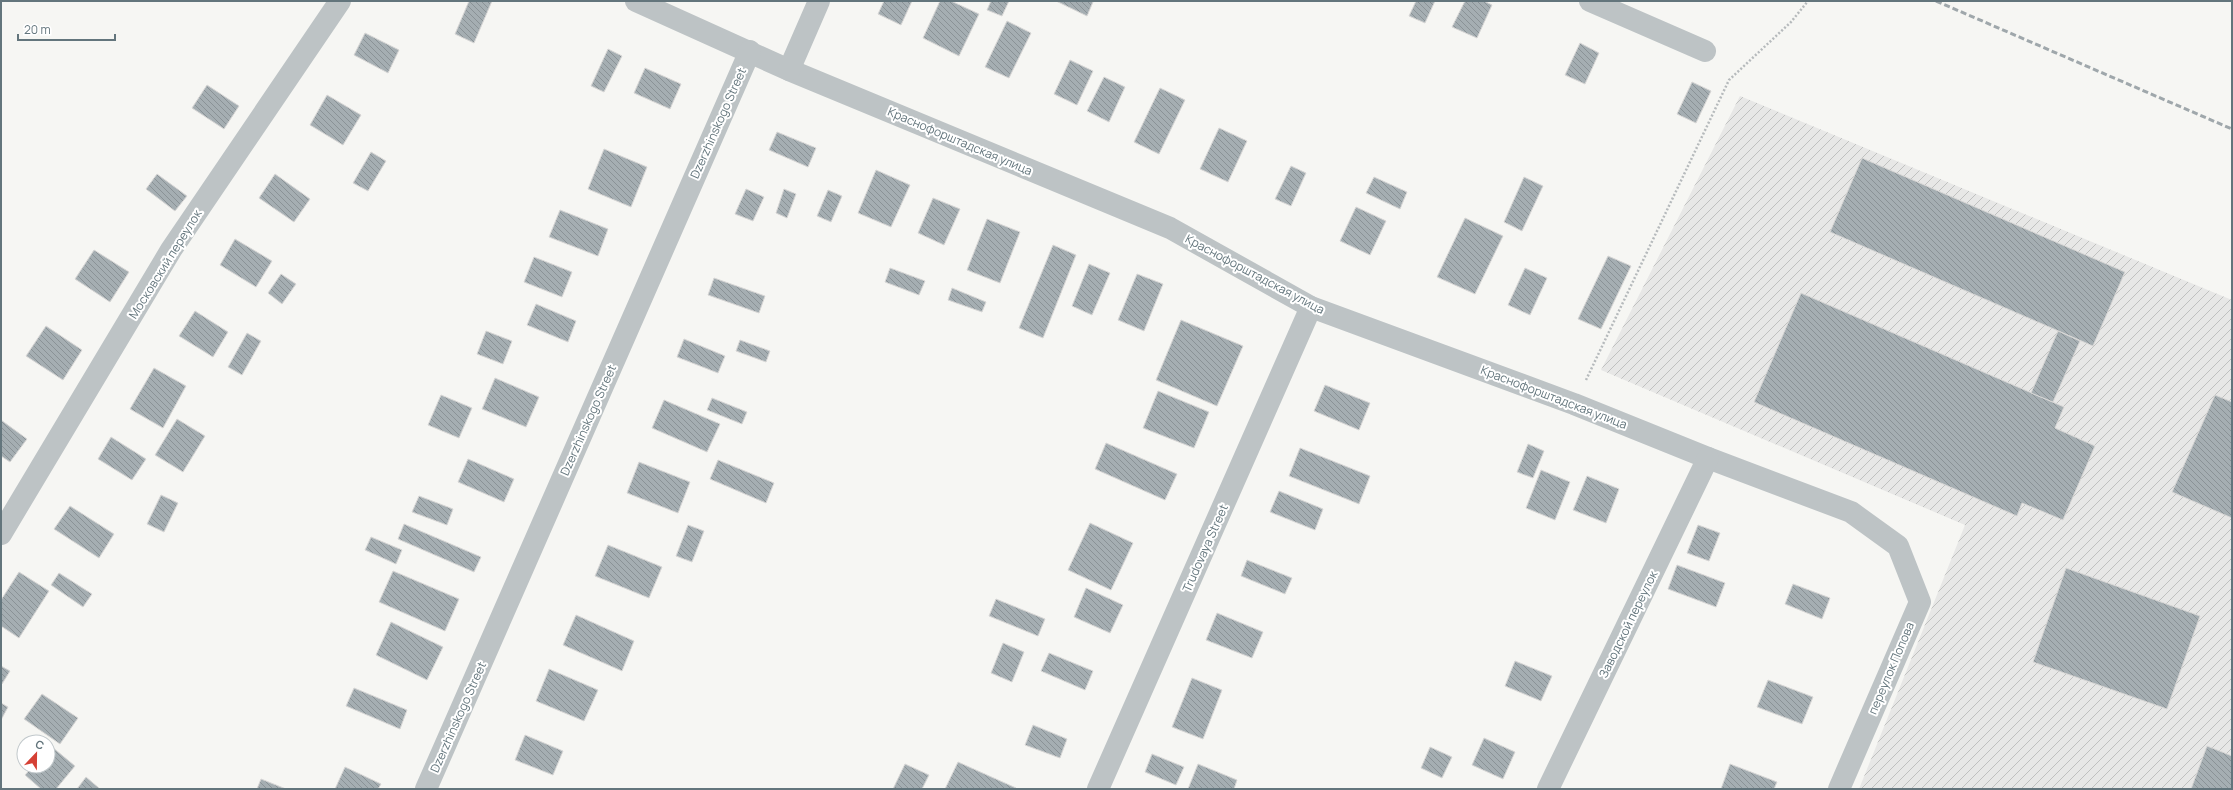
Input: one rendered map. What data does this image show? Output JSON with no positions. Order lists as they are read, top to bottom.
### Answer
{
  "streets": {
    "street": [
      "Dzerzhinskogo Street",
      "Краснофорштадская улица",
      "Московский переулок",
      "Trudovaya Street",
      "Заводской переулок",
      "переулок Попова"
    ]
  },
  "crossings": [
    ["Dzerzhinskogo Street", "Краснофорштадская улица"],
    ["Краснофорштадская улица", "Trudovaya Street"],
    ["Краснофорштадская улица", "Заводской переулок"],
    ["Краснофорштадская улица", "переулок Попова"]
  ],
  "scale_bar": "20 m",
  "north": "top"
}
